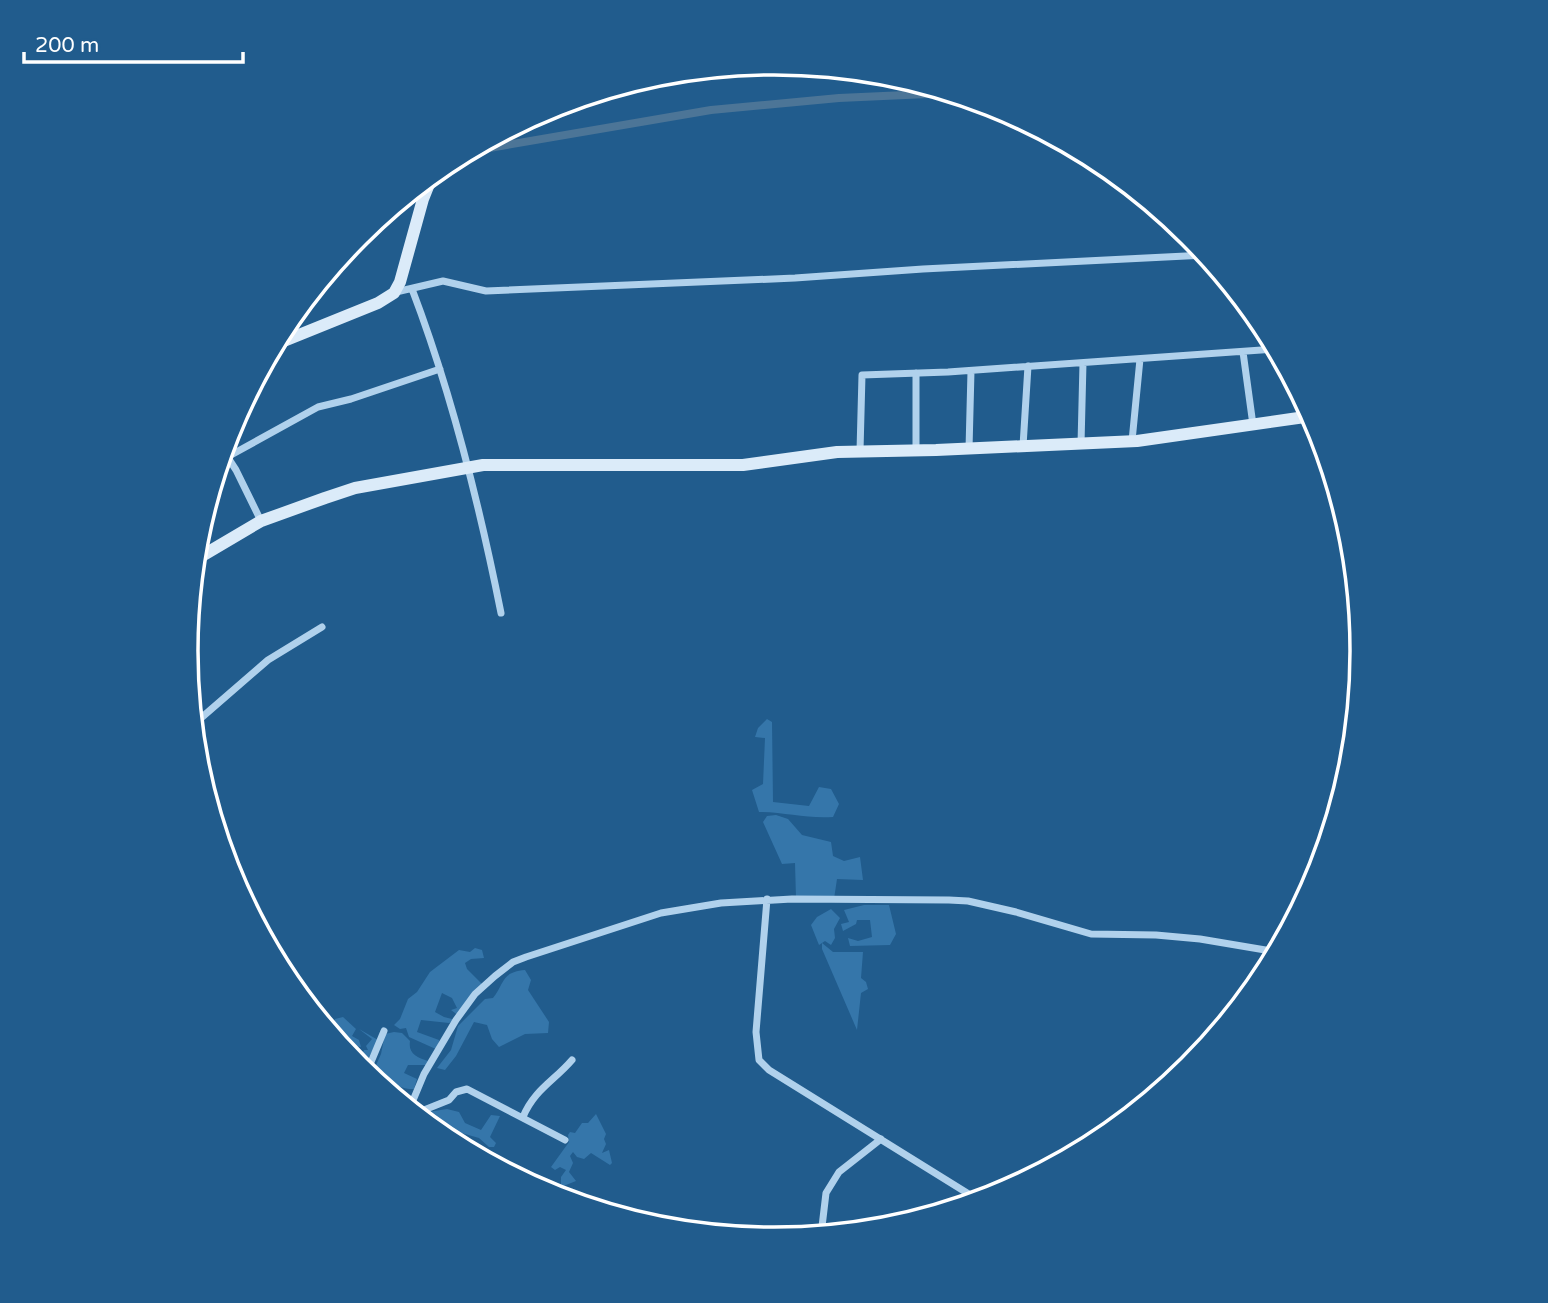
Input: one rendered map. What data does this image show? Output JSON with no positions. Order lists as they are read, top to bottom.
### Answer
{
  "scale_bar": "200 m"
}
